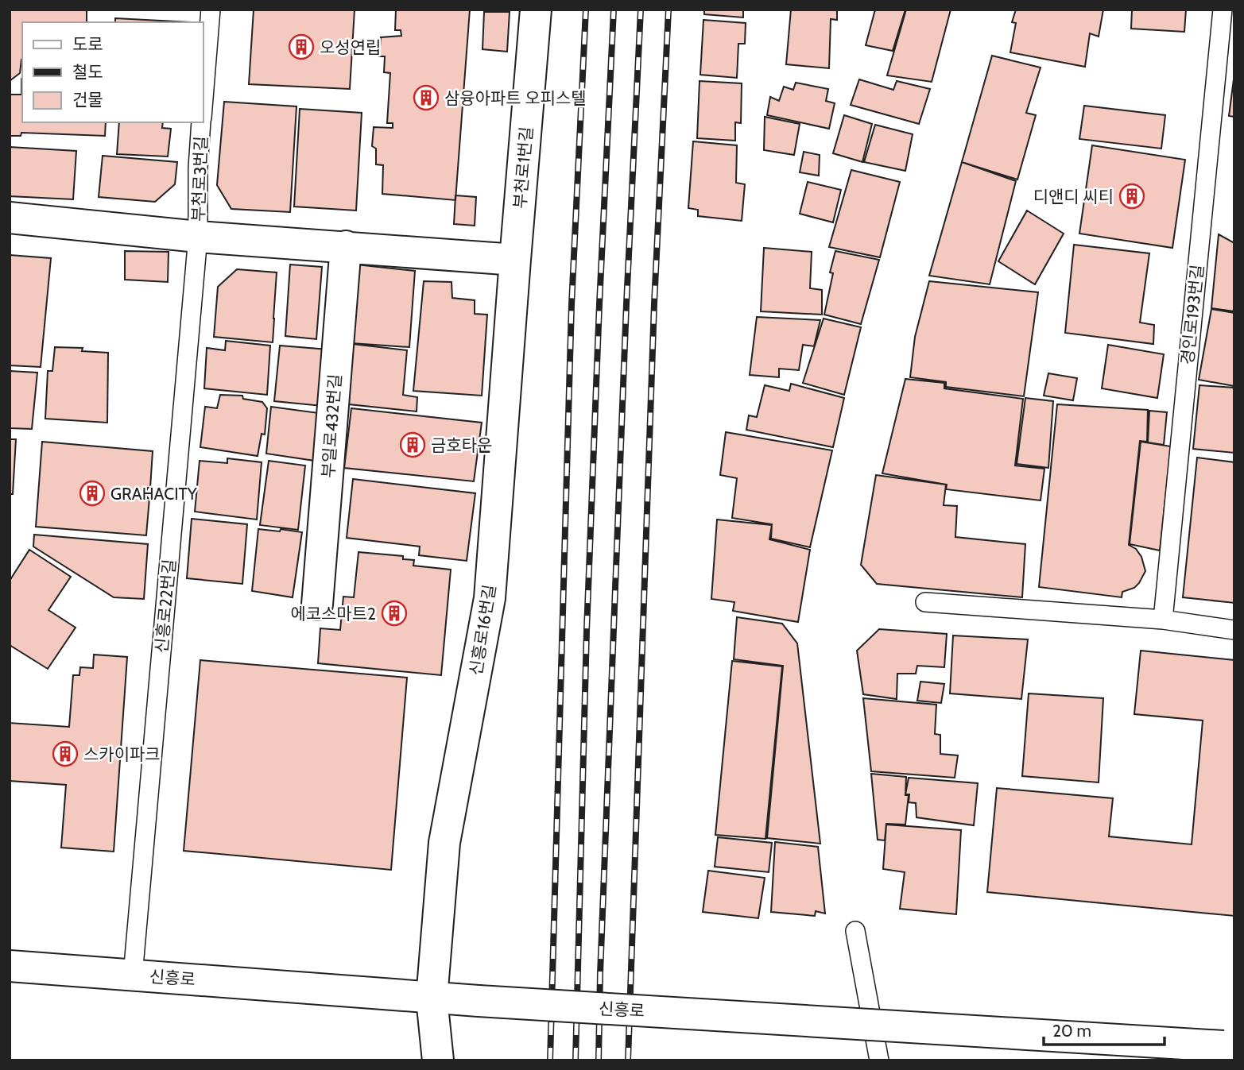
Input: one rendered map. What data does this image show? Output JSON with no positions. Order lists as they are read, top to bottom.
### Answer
{
  "streets": {
    "street": [
      "부천로1번길",
      "부일로432번길",
      "신흥로16번길",
      "신흥로"
    ],
    "lane": ["부천로3번길", "경인로193번길", "신흥로22번길"]
  },
  "crossings": [
    ["부천로1번길", "신흥로16번길"],
    ["부천로3번길", "신흥로22번길"],
    ["신흥로22번길", "신흥로"],
    ["신흥로16번길", "신흥로"]
  ],
  "places": {
    "building": [
      "오성연립",
      "삼융아파트 오피스텔",
      "디앤디 씨티",
      "금호타운",
      "GRAHACITY",
      "에코스마트2",
      "스카이파크"
    ]
  },
  "legend": ["도로", "철도", "건물"],
  "scale_bar": "20 m"
}
